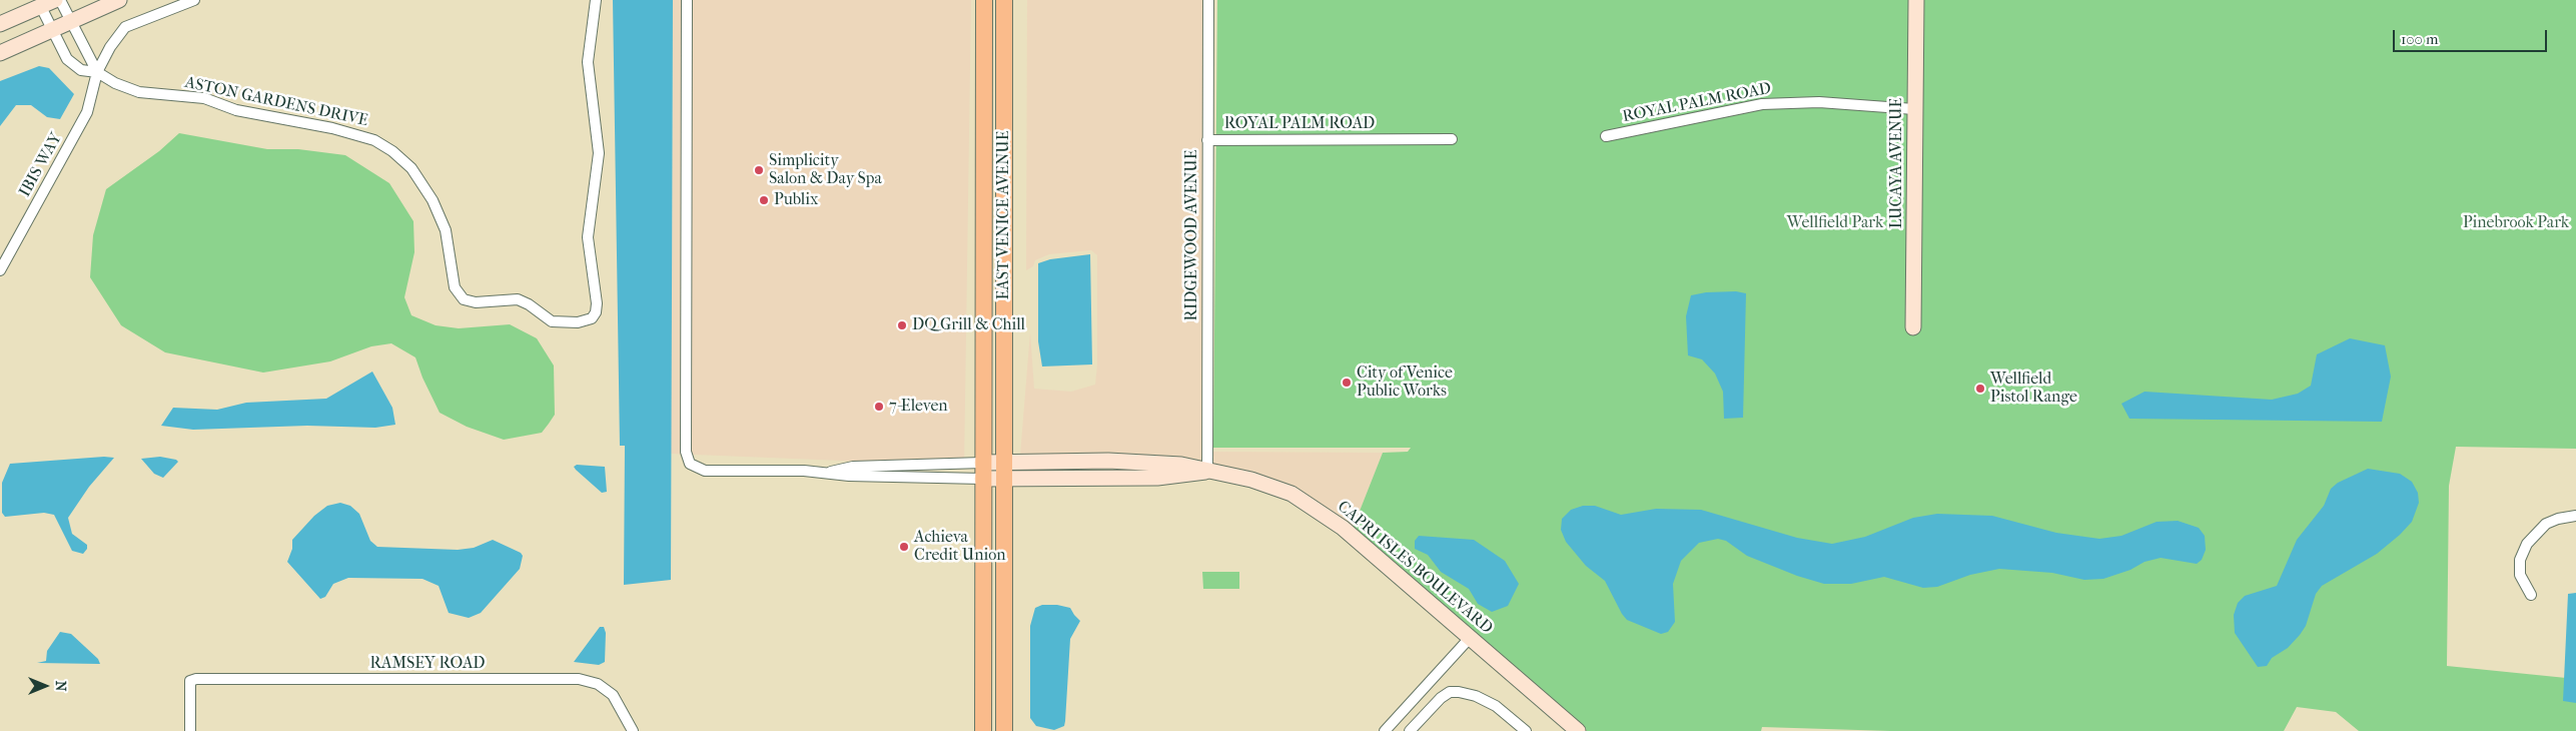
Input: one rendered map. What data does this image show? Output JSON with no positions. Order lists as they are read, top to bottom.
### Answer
{
  "streets": {
    "main road": ["EAST VENICE AVENUE"],
    "street": [
      "ASTON GARDENS DRIVE",
      "ROYAL PALM ROAD",
      "LUCAYA AVENUE",
      "IBIS WAY",
      "RIDGEWOOD AVENUE",
      "CAPRI ISLES BOULEVARD",
      "RAMSEY ROAD"
    ]
  },
  "crossings": [
    ["ASTON GARDENS DRIVE", "IBIS WAY"],
    ["ROYAL PALM ROAD", "LUCAYA AVENUE"],
    ["ROYAL PALM ROAD", "RIDGEWOOD AVENUE"],
    ["EAST VENICE AVENUE", "CAPRI ISLES BOULEVARD"],
    ["RIDGEWOOD AVENUE", "CAPRI ISLES BOULEVARD"]
  ],
  "parks": ["Wellfield Park", "Pinebrook Park"],
  "places": [
    "Simplicity Salon & Day Spa",
    "Publix",
    "DQ Grill & Chill",
    "City of Venice Public Works",
    "Wellfield Pistol Range",
    "7-Eleven",
    "Achieva Credit Union"
  ],
  "scale_bar": "100 m",
  "north": "right"
}
